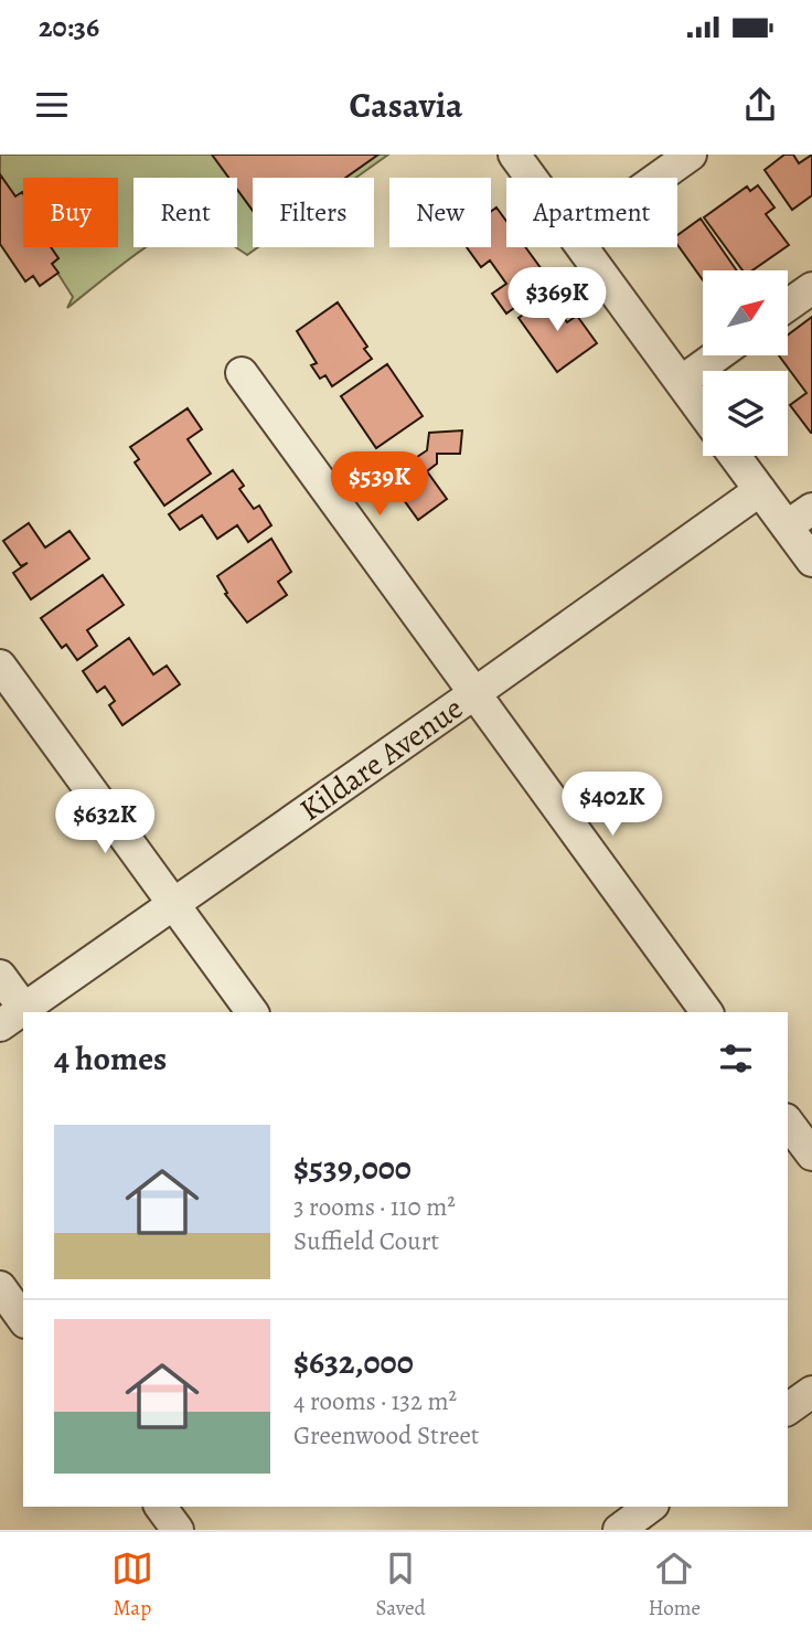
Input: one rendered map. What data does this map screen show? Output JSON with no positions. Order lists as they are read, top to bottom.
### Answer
{
  "streets": {
    "street": ["Kildare Avenue"]
  },
  "north": "top right",
  "page": {
    "status": "20:36",
    "header": "Casavia",
    "chip": [
      "Buy",
      "Rent",
      "Filters",
      "New",
      "Apartment"
    ],
    "price": [
      "$369K",
      "$539K",
      "$402K",
      "$632K"
    ],
    "heading": "4 homes",
    "list": [
      {
        "name": "$539,000",
        "note": "3 rooms · 110 m² · Suffield Court"
      },
      {
        "name": "$632,000",
        "note": "4 rooms · 132 m² · Greenwood Street"
      }
    ],
    "tabs": ["Map", "Saved", "Home"]
  }
}
